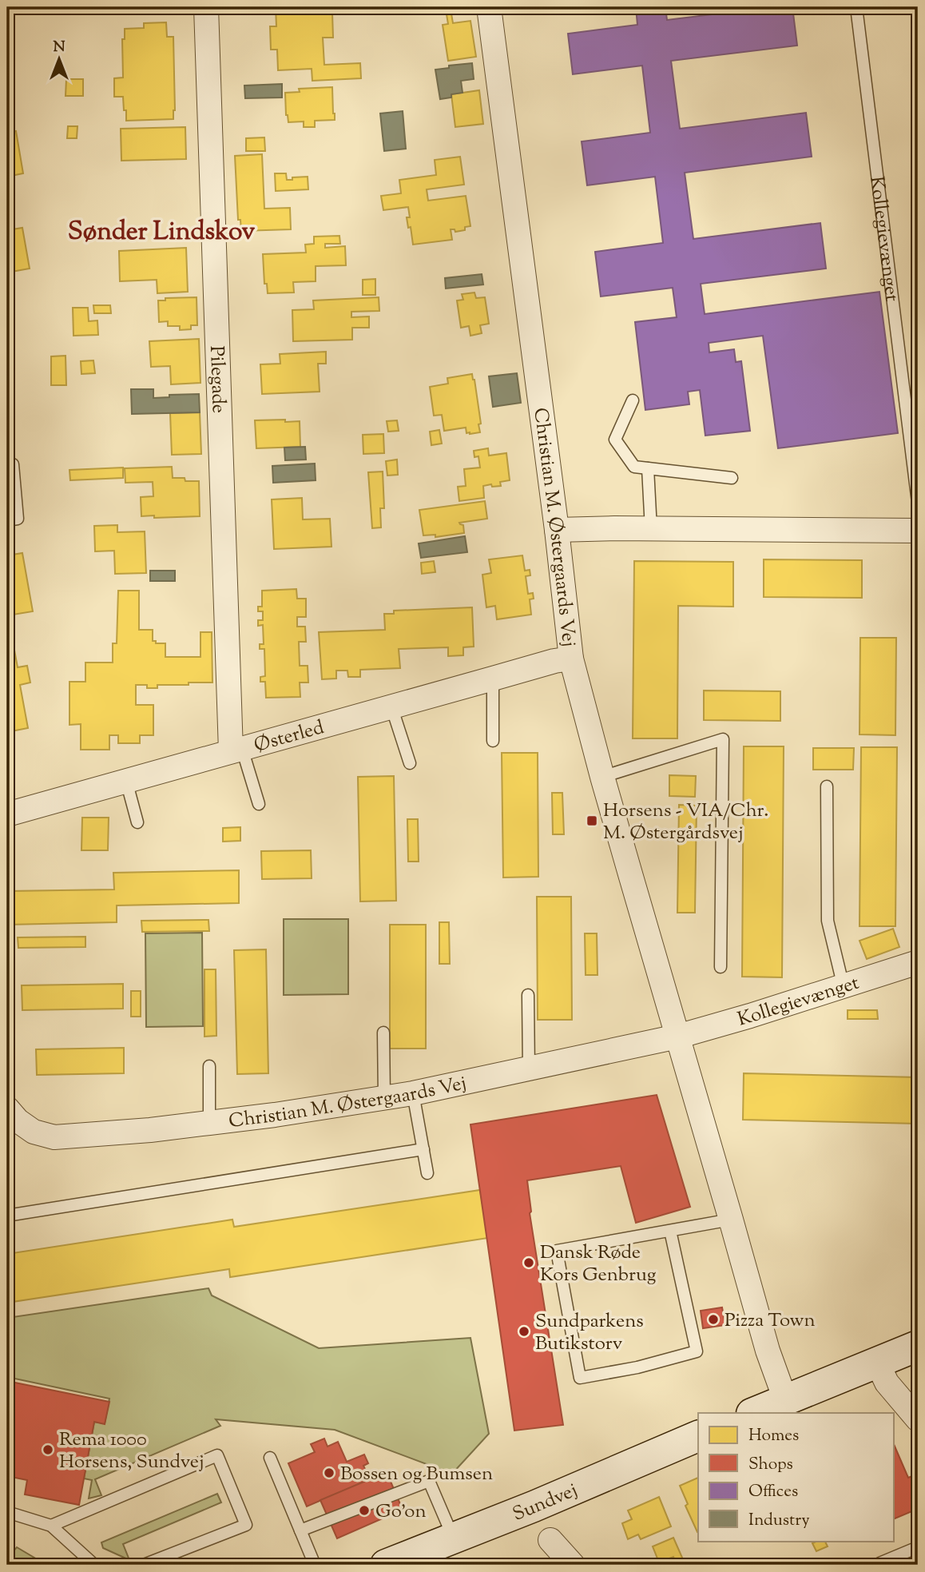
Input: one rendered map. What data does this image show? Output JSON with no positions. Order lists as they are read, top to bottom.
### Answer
{
  "streets": {
    "main road": ["Sundvej"],
    "street": [
      "Kollegievænget",
      "Pilegade",
      "Christian M. Østergaards Vej",
      "Østerled"
    ]
  },
  "crossings": [
    ["Kollegievænget", "Christian M. Østergaards Vej"],
    ["Pilegade", "Østerled"],
    ["Christian M. Østergaards Vej", "Østerled"]
  ],
  "districts": ["Sønder Lindskov"],
  "places": {
    "transit": ["Horsens - VIA/Chr. M. Østergårdsvej"],
    "other": [
      "Dansk Røde Kors Genbrug",
      "Pizza Town",
      "Sundparkens Butikstorv",
      "Rema 1000 Horsens, Sundvej",
      "Bossen og Bumsen",
      "Go'on"
    ]
  },
  "legend": [
    "Homes",
    "Shops",
    "Offices",
    "Industry"
  ],
  "north": "top"
}
